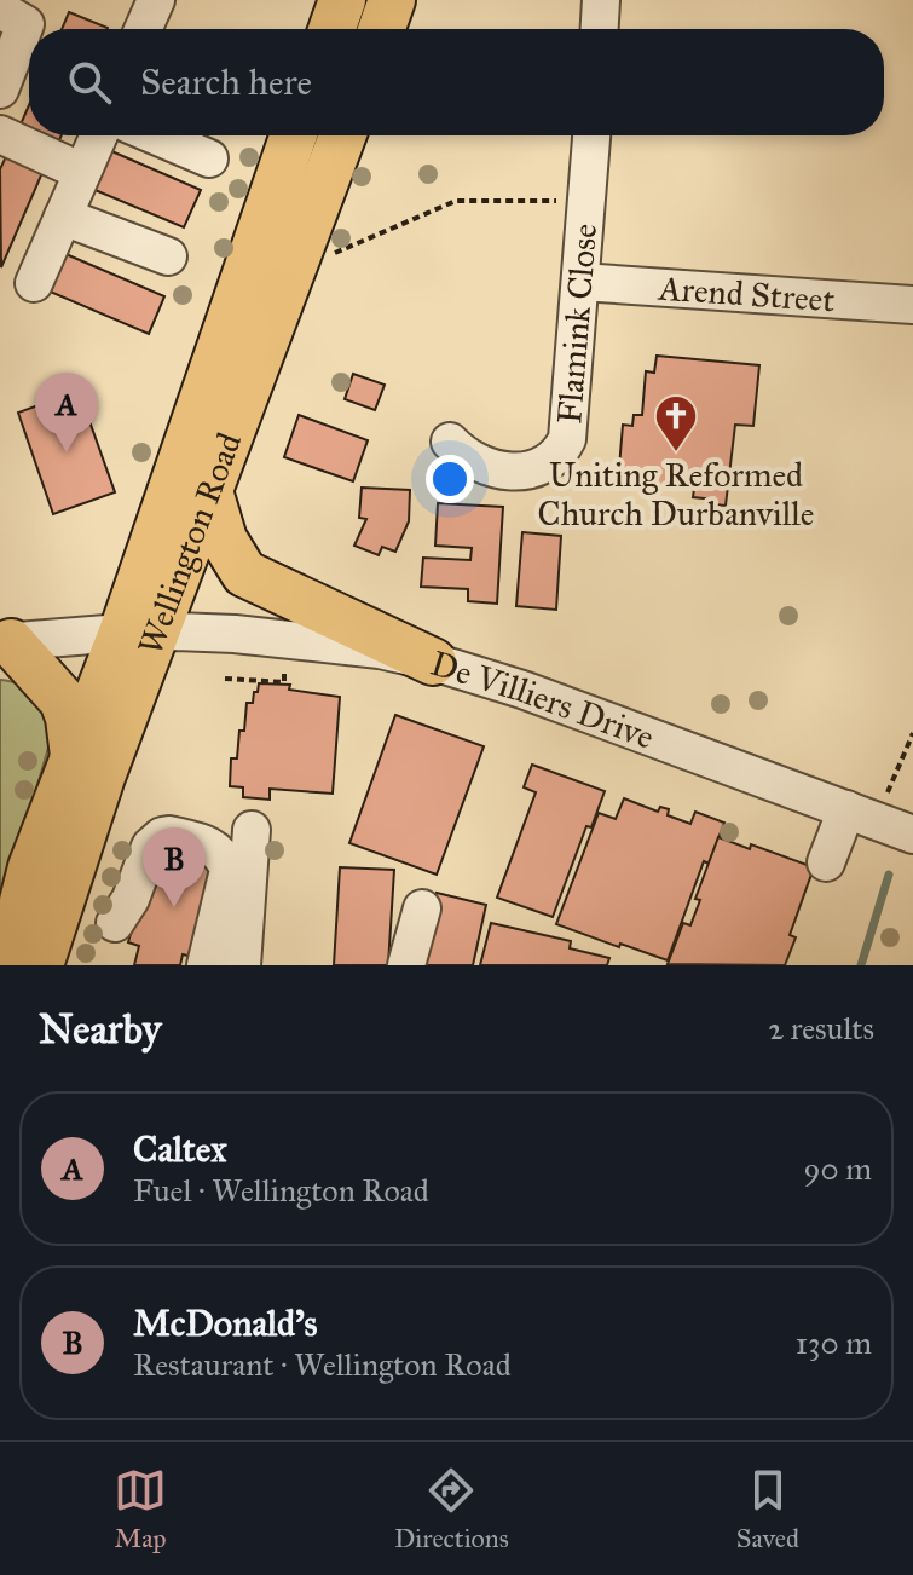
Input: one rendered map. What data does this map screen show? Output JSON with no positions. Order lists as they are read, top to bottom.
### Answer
{
  "streets": {
    "main road": ["Wellington Road"],
    "street": ["Arend Street", "Flamink Close", "De Villiers Drive"]
  },
  "crossings": [
    ["Arend Street", "Flamink Close"],
    ["Wellington Road", "De Villiers Drive"]
  ],
  "places": {
    "church": ["Uniting Reformed Church Durbanville"]
  },
  "page": {
    "search": "Search here",
    "pins": ["A", "B"],
    "heading": ["Nearby", "2 results"],
    "list": [
      {
        "mark": "A",
        "name": "Caltex",
        "note": "Fuel · Wellington Road",
        "value": "90 m"
      },
      {
        "mark": "B",
        "name": "McDonald's",
        "note": "Restaurant · Wellington Road",
        "value": "130 m"
      }
    ],
    "nav": ["Map", "Directions", "Saved"]
  }
}
